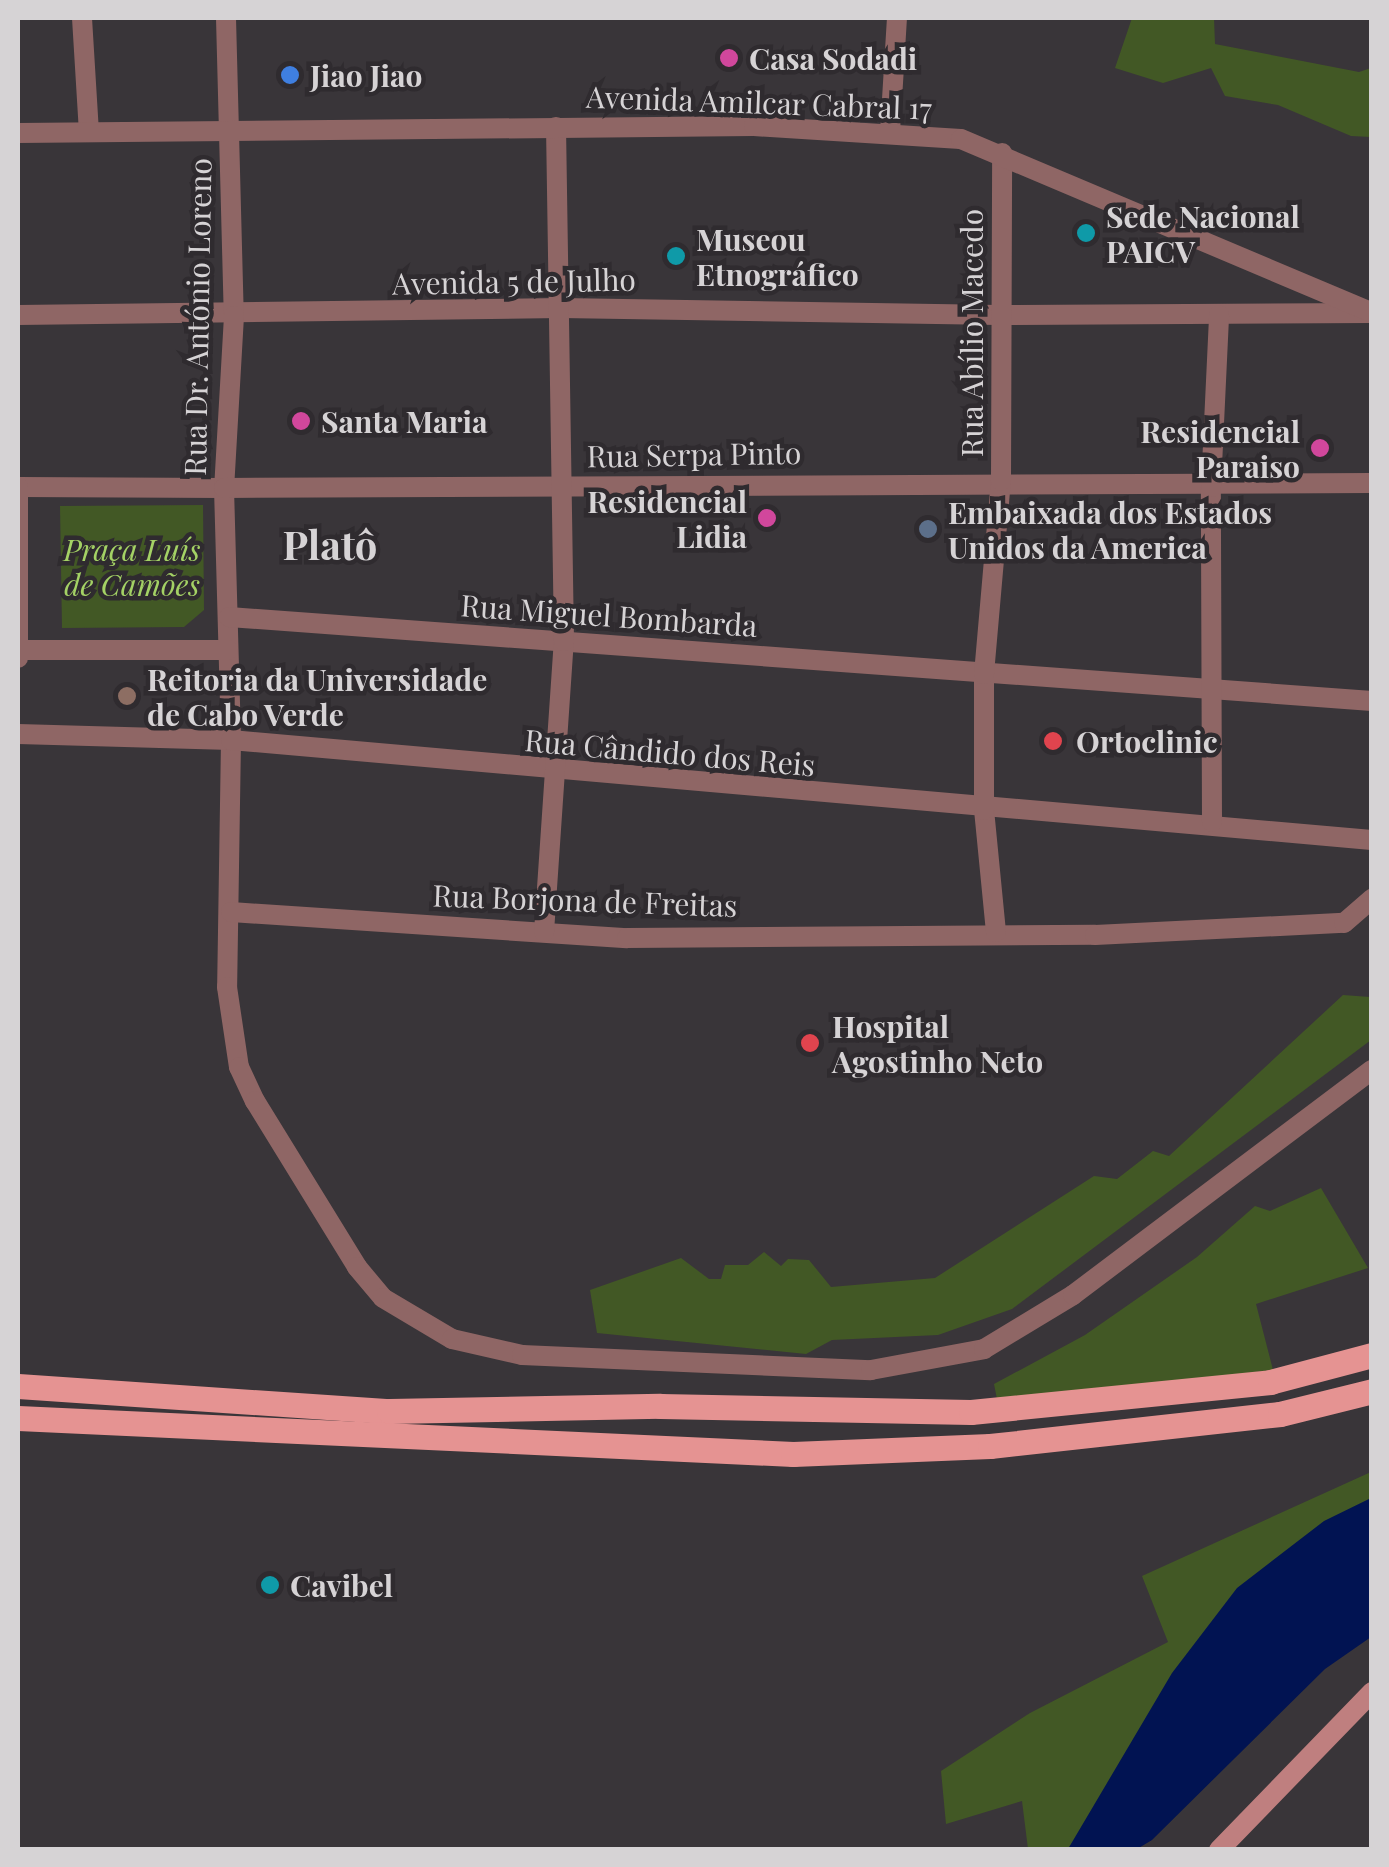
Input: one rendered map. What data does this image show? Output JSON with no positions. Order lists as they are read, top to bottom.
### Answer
{
  "streets": {
    "street": [
      "Avenida Amilcar Cabral 17",
      "Avenida 5 de Julho",
      "Rua Dr. António Loreno",
      "Rua Abílio Macedo",
      "Rua Serpa Pinto",
      "Rua Miguel Bombarda",
      "Rua Cândido dos Reis",
      "Rua Borjona de Freitas"
    ]
  },
  "crossings": [
    ["Avenida Amilcar Cabral 17", "Avenida 5 de Julho"],
    ["Avenida Amilcar Cabral 17", "Rua Dr. António Loreno"],
    ["Avenida Amilcar Cabral 17", "Rua Abílio Macedo"],
    ["Avenida 5 de Julho", "Rua Dr. António Loreno"],
    ["Avenida 5 de Julho", "Rua Abílio Macedo"],
    ["Rua Dr. António Loreno", "Rua Serpa Pinto"],
    ["Rua Dr. António Loreno", "Rua Miguel Bombarda"],
    ["Rua Abílio Macedo", "Rua Serpa Pinto"],
    ["Rua Abílio Macedo", "Rua Miguel Bombarda"],
    ["Rua Abílio Macedo", "Rua Cândido dos Reis"],
    ["Rua Abílio Macedo", "Rua Borjona de Freitas"]
  ],
  "districts": ["Platô"],
  "parks": ["Praça Luís de Camões"],
  "places": [
    "Casa Sodadi",
    "Jiao Jiao",
    "Sede Nacional PAICV",
    "Museou Etnográfico",
    "Santa Maria",
    "Residencial Paraiso",
    "Residencial Lidia",
    "Embaixada dos Estados Unidos da America",
    "Reitoria da Universidade de Cabo Verde",
    "Ortoclinic",
    "Hospital Agostinho Neto",
    "Cavibel"
  ]
}
